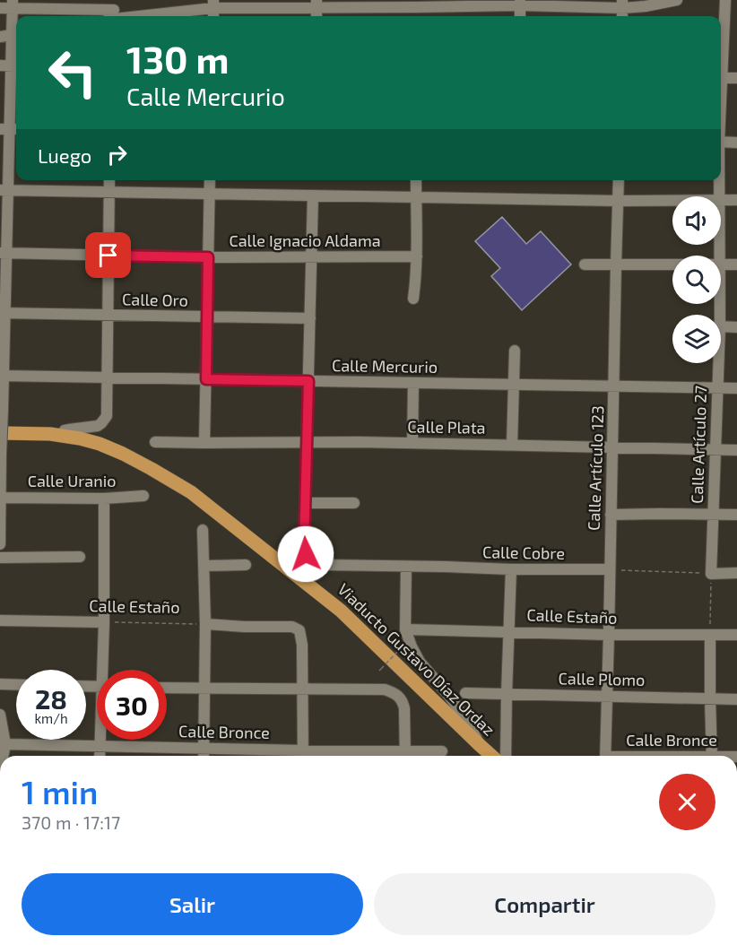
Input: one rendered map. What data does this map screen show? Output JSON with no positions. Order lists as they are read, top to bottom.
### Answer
{
  "streets": {
    "main road": ["Viaducto Gustavo Díaz Ordaz"],
    "street": [
      "Calle Ignacio Aldama",
      "Calle Oro",
      "Calle Mercurio",
      "Calle Plata",
      "Calle Artículo 27",
      "Calle Artículo 123",
      "Calle Uranio",
      "Calle Cobre",
      "Calle Estaño",
      "Calle Plomo",
      "Calle Bronce"
    ]
  },
  "crossings": [
    ["Calle Mercurio", "Calle Artículo 27"],
    ["Calle Mercurio", "Calle Artículo 123"],
    ["Calle Plata", "Calle Artículo 27"],
    ["Calle Plata", "Calle Artículo 123"],
    ["Calle Artículo 123", "Calle Cobre"],
    ["Calle Artículo 123", "Calle Estaño"],
    ["Calle Artículo 123", "Calle Plomo"]
  ],
  "page": {
    "turn": ["130 m", "Calle Mercurio"],
    "then": "Luego",
    "speed": "28 km/h",
    "limit": "30",
    "heading": ["1 min", "370 m · 17:17"],
    "buttons": ["Salir", "Compartir"]
  }
}
